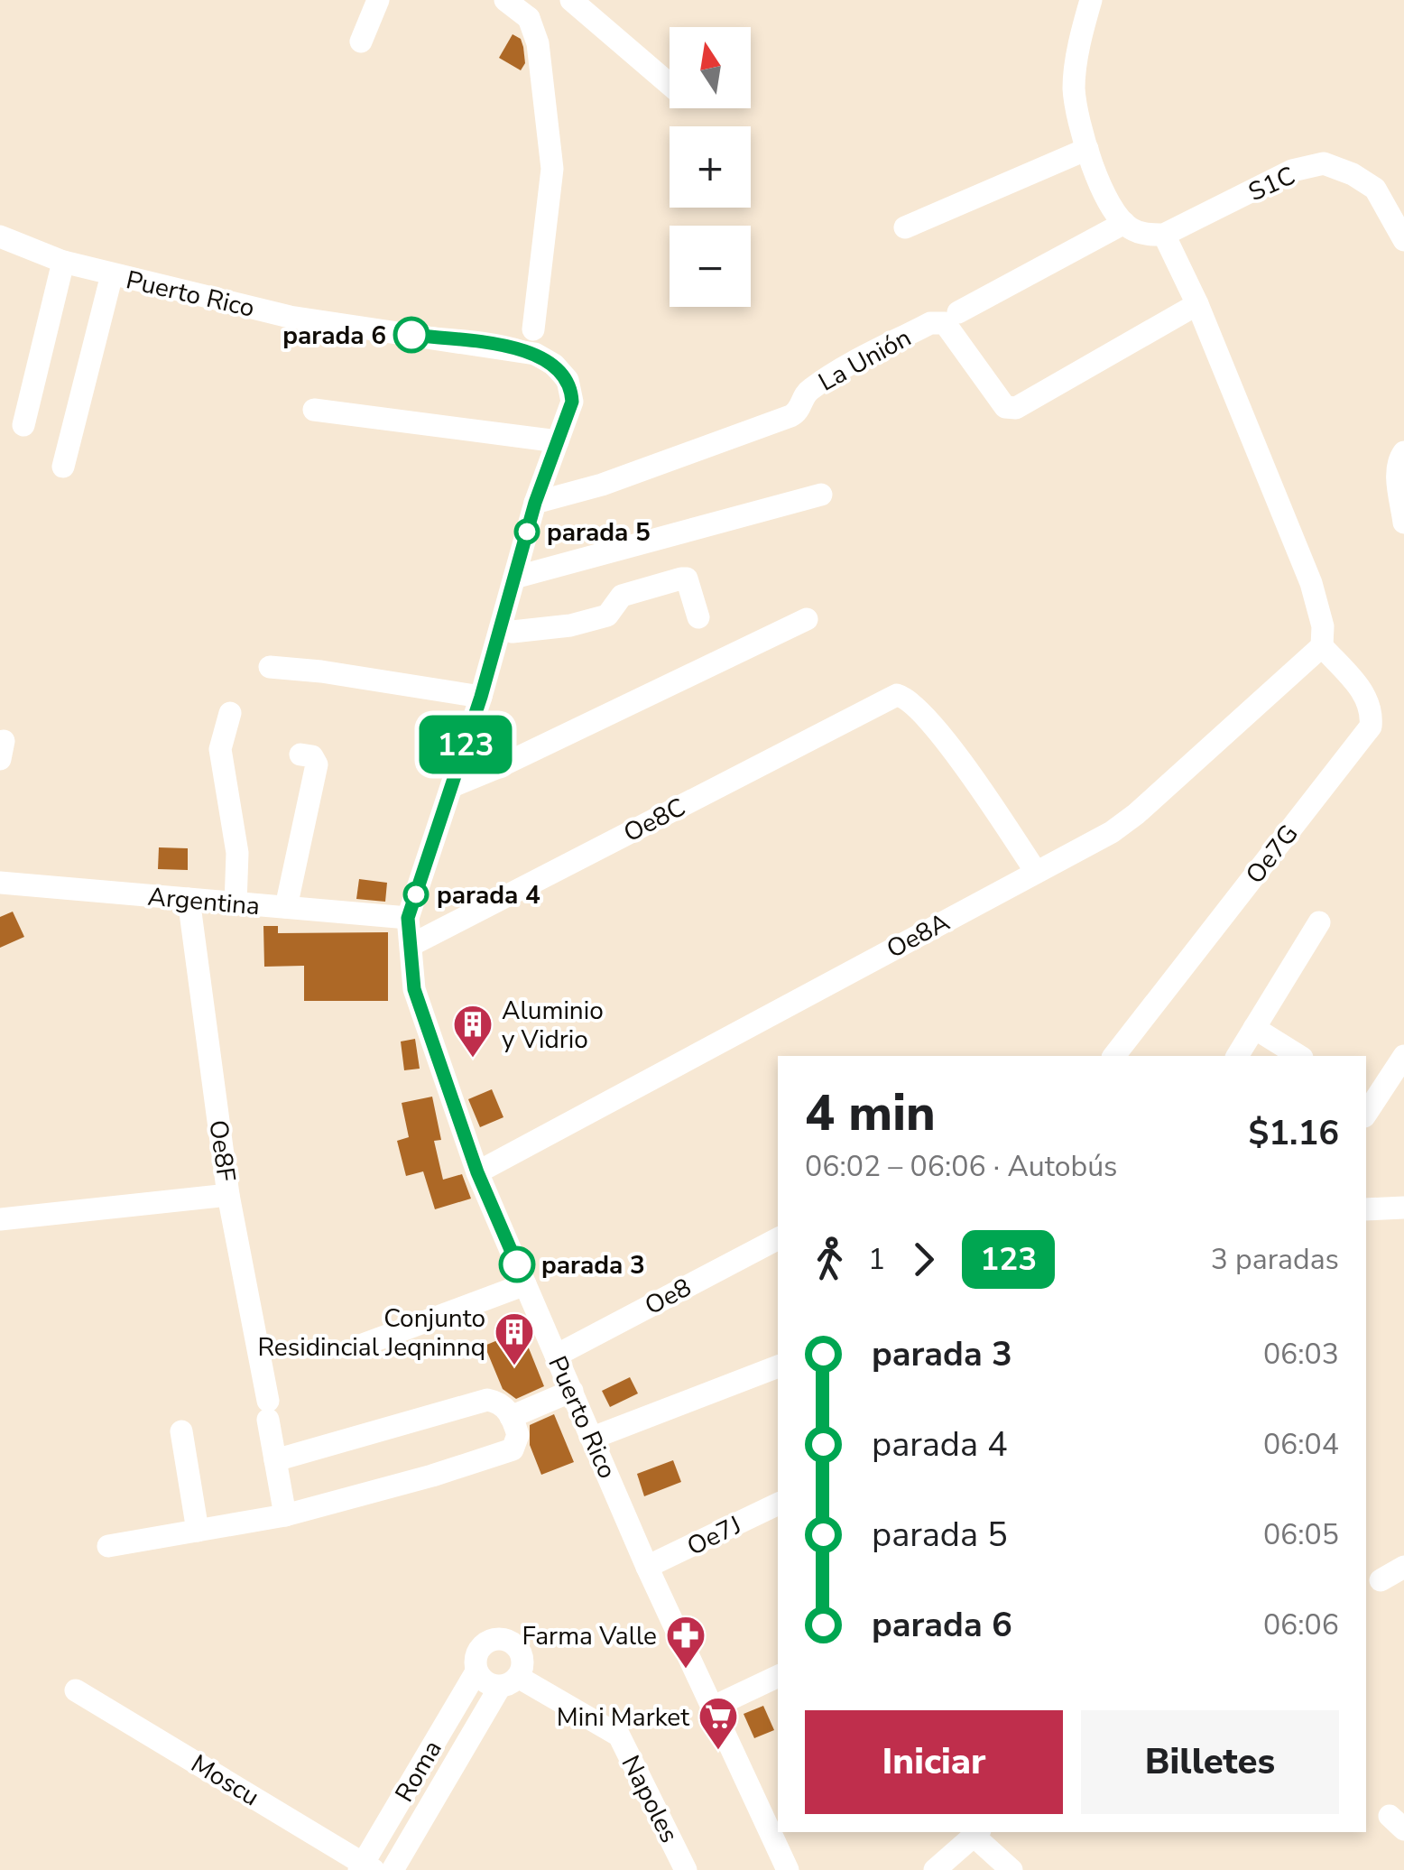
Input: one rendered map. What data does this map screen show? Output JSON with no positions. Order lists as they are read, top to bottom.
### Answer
{
  "streets": {
    "street": [
      "S1C",
      "Puerto Rico",
      "La Unión",
      "Oe8C",
      "Oe7G",
      "Argentina",
      "Oe8A",
      "Oe8F",
      "Oe8",
      "Oe7J",
      "Roma",
      "Moscu",
      "Napoles"
    ]
  },
  "crossings": [
    ["Puerto Rico", "La Unión"],
    ["Puerto Rico", "Oe8C"],
    ["Puerto Rico", "Argentina"],
    ["Puerto Rico", "Oe8A"],
    ["Puerto Rico", "Oe8"],
    ["Puerto Rico", "Oe7J"],
    ["Oe8C", "Oe8A"],
    ["Oe7G", "Oe8A"],
    ["Argentina", "Oe8F"],
    ["Roma", "Moscu"],
    ["Roma", "Napoles"]
  ],
  "places": {
    "other": [
      "parada 6",
      "parada 5",
      "parada 4",
      "parada 3"
    ],
    "building": ["Aluminio y Vidrio", "Conjunto Residincial Jeqninnq"],
    "pharmacy": ["Farma Valle"],
    "supermarket": ["Mini Market"]
  },
  "lines": ["bus line 123"],
  "north": "top",
  "page": {
    "on_map": "123",
    "map_buttons": ["+", "−"],
    "heading": ["4 min", "06:02 – 06:06 · Autobús", "$1.16"],
    "legs": ["1", "123", "3 paradas"],
    "list": [
      {
        "name": "parada 3",
        "value": "06:03"
      },
      {
        "name": "parada 4",
        "value": "06:04"
      },
      {
        "name": "parada 5",
        "value": "06:05"
      },
      {
        "name": "parada 6",
        "value": "06:06"
      }
    ],
    "buttons": ["Iniciar", "Billetes"]
  }
}
